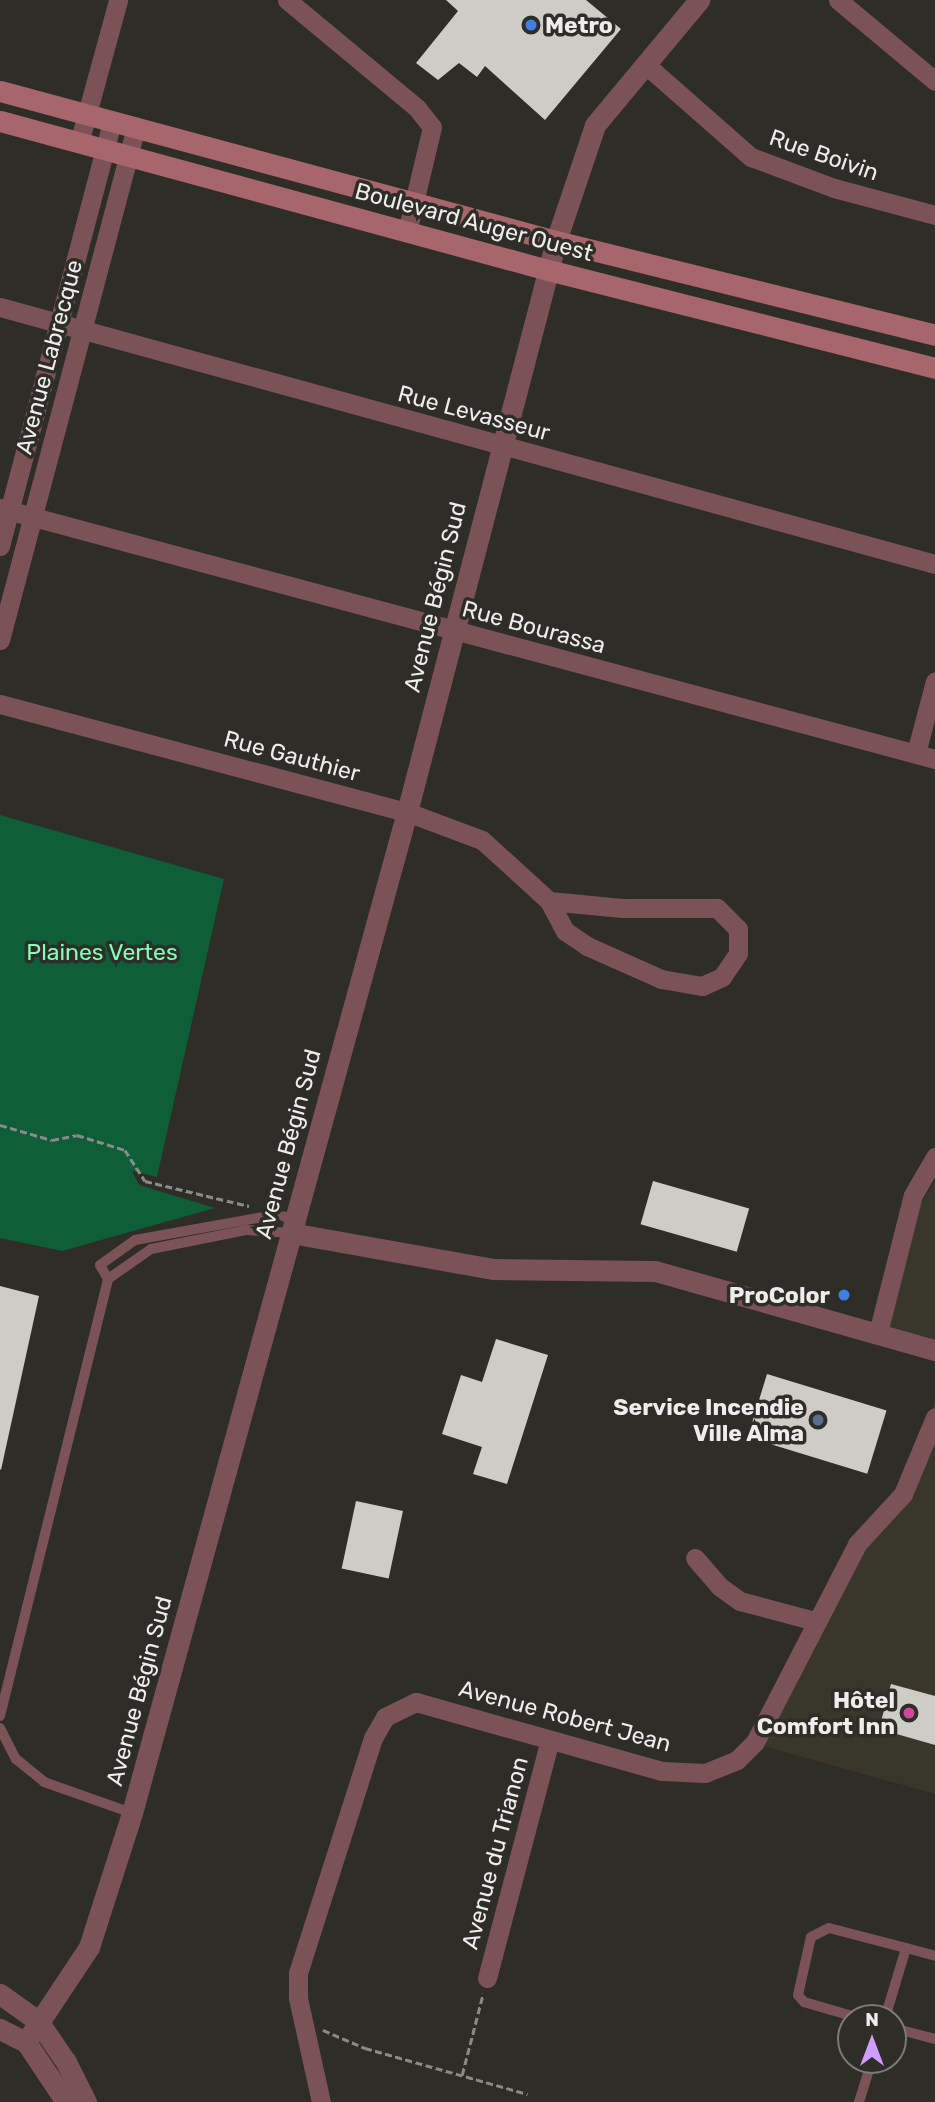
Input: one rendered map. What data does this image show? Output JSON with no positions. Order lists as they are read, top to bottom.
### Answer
{
  "streets": {
    "main road": ["Boulevard Auger Ouest"],
    "street": [
      "Rue Boivin",
      "Avenue Labrecque",
      "Rue Levasseur",
      "Avenue Bégin Sud",
      "Rue Bourassa",
      "Rue Gauthier",
      "Avenue Robert Jean",
      "Avenue du Trianon"
    ]
  },
  "crossings": [
    ["Rue Boivin", "Avenue Bégin Sud"],
    ["Boulevard Auger Ouest", "Avenue Labrecque"],
    ["Boulevard Auger Ouest", "Avenue Bégin Sud"],
    ["Avenue Labrecque", "Rue Levasseur"],
    ["Avenue Labrecque", "Rue Bourassa"],
    ["Rue Levasseur", "Avenue Bégin Sud"],
    ["Avenue Bégin Sud", "Rue Bourassa"],
    ["Avenue Bégin Sud", "Rue Gauthier"],
    ["Avenue Robert Jean", "Avenue du Trianon"]
  ],
  "parks": ["Plaines Vertes"],
  "places": [
    "Metro",
    "ProColor",
    "Service Incendie Ville Alma",
    "Hôtel Comfort Inn"
  ],
  "north": "top"
}
